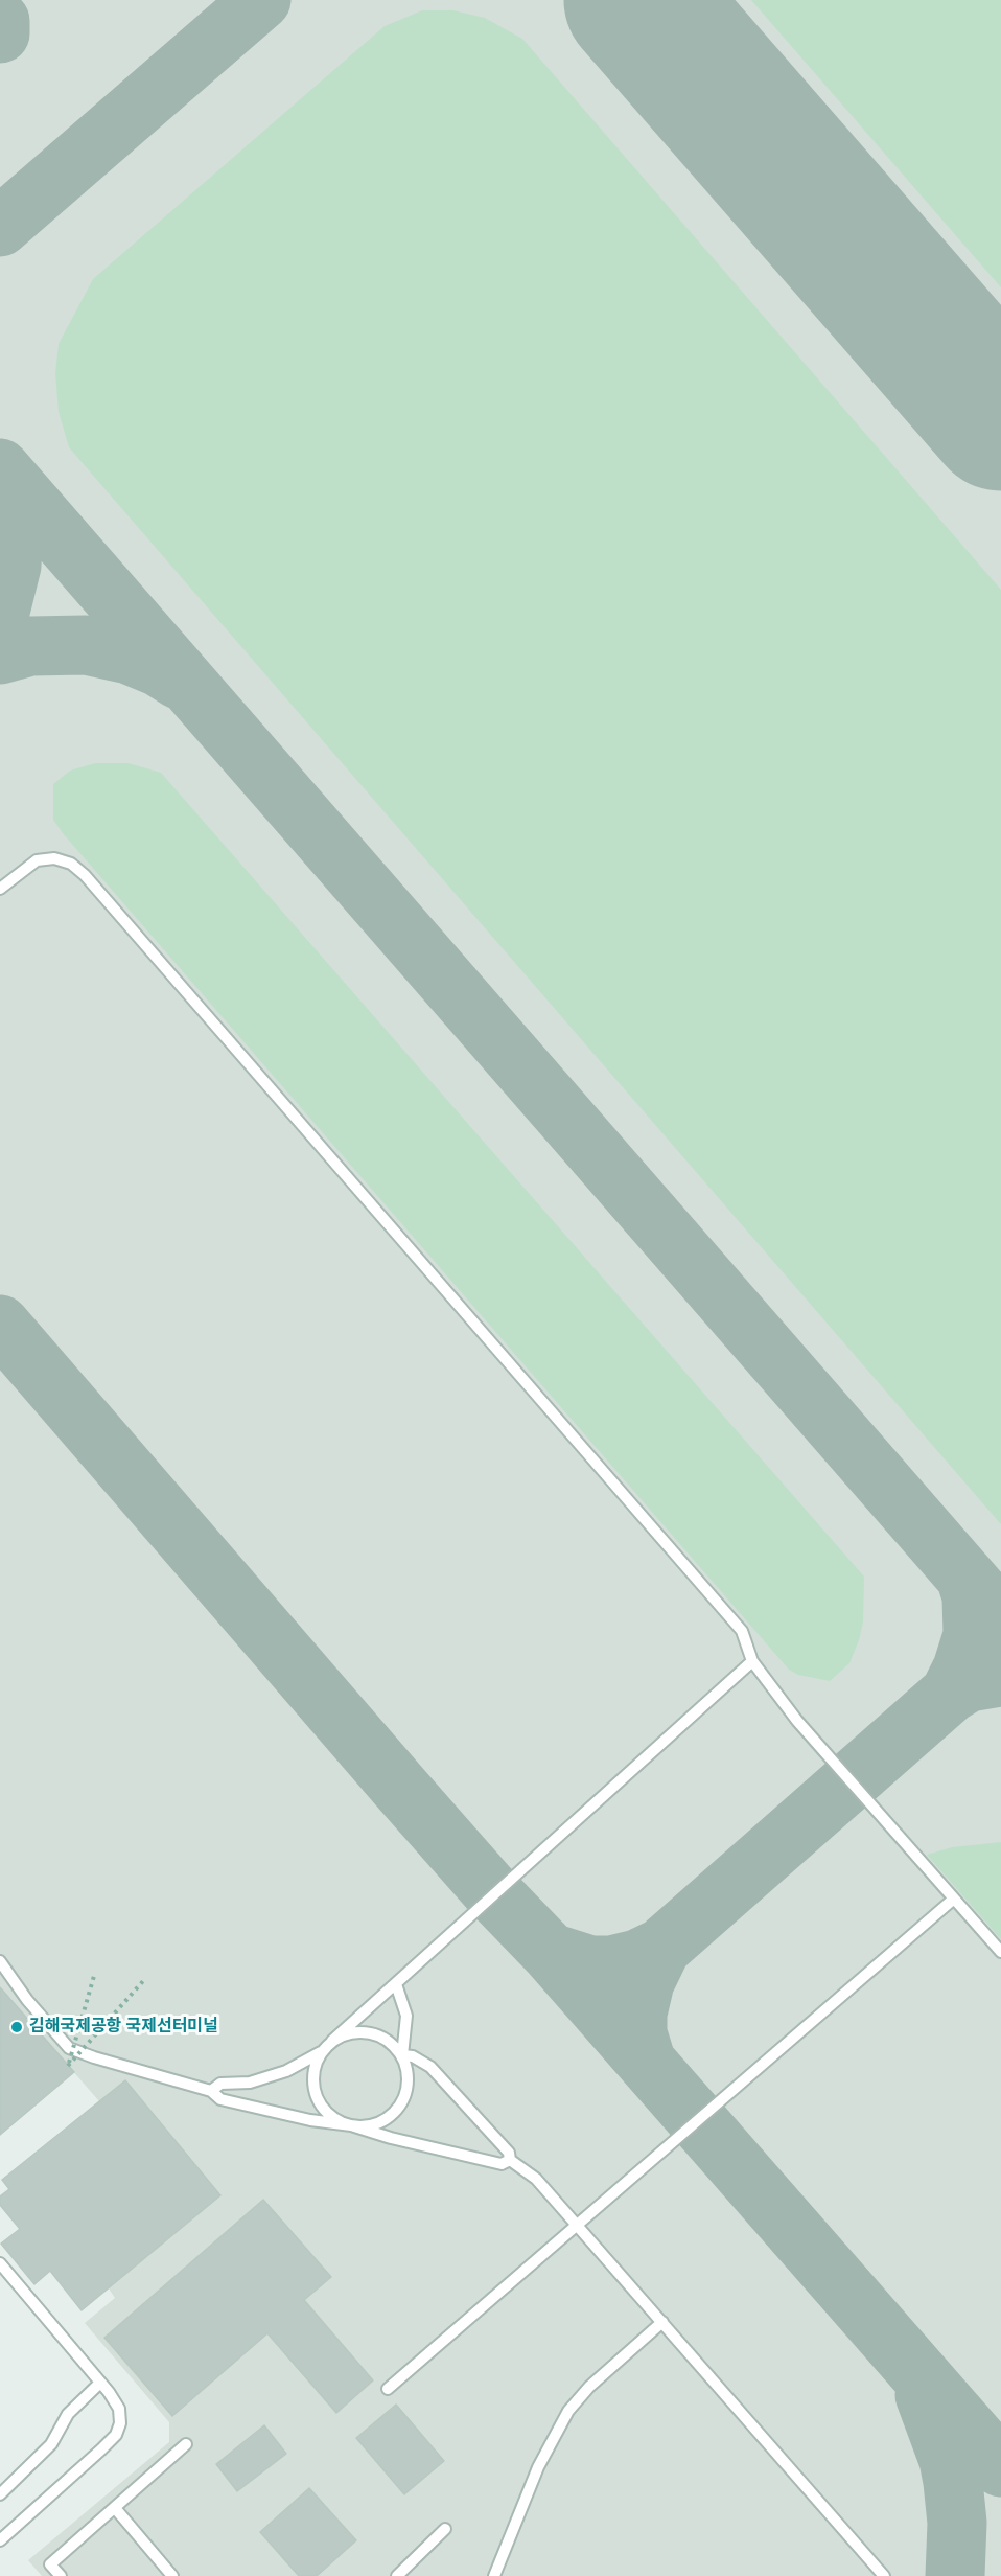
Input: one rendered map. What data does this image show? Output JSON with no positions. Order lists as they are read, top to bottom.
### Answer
{
  "places": ["김해국제공항 국제선터미널"]
}
